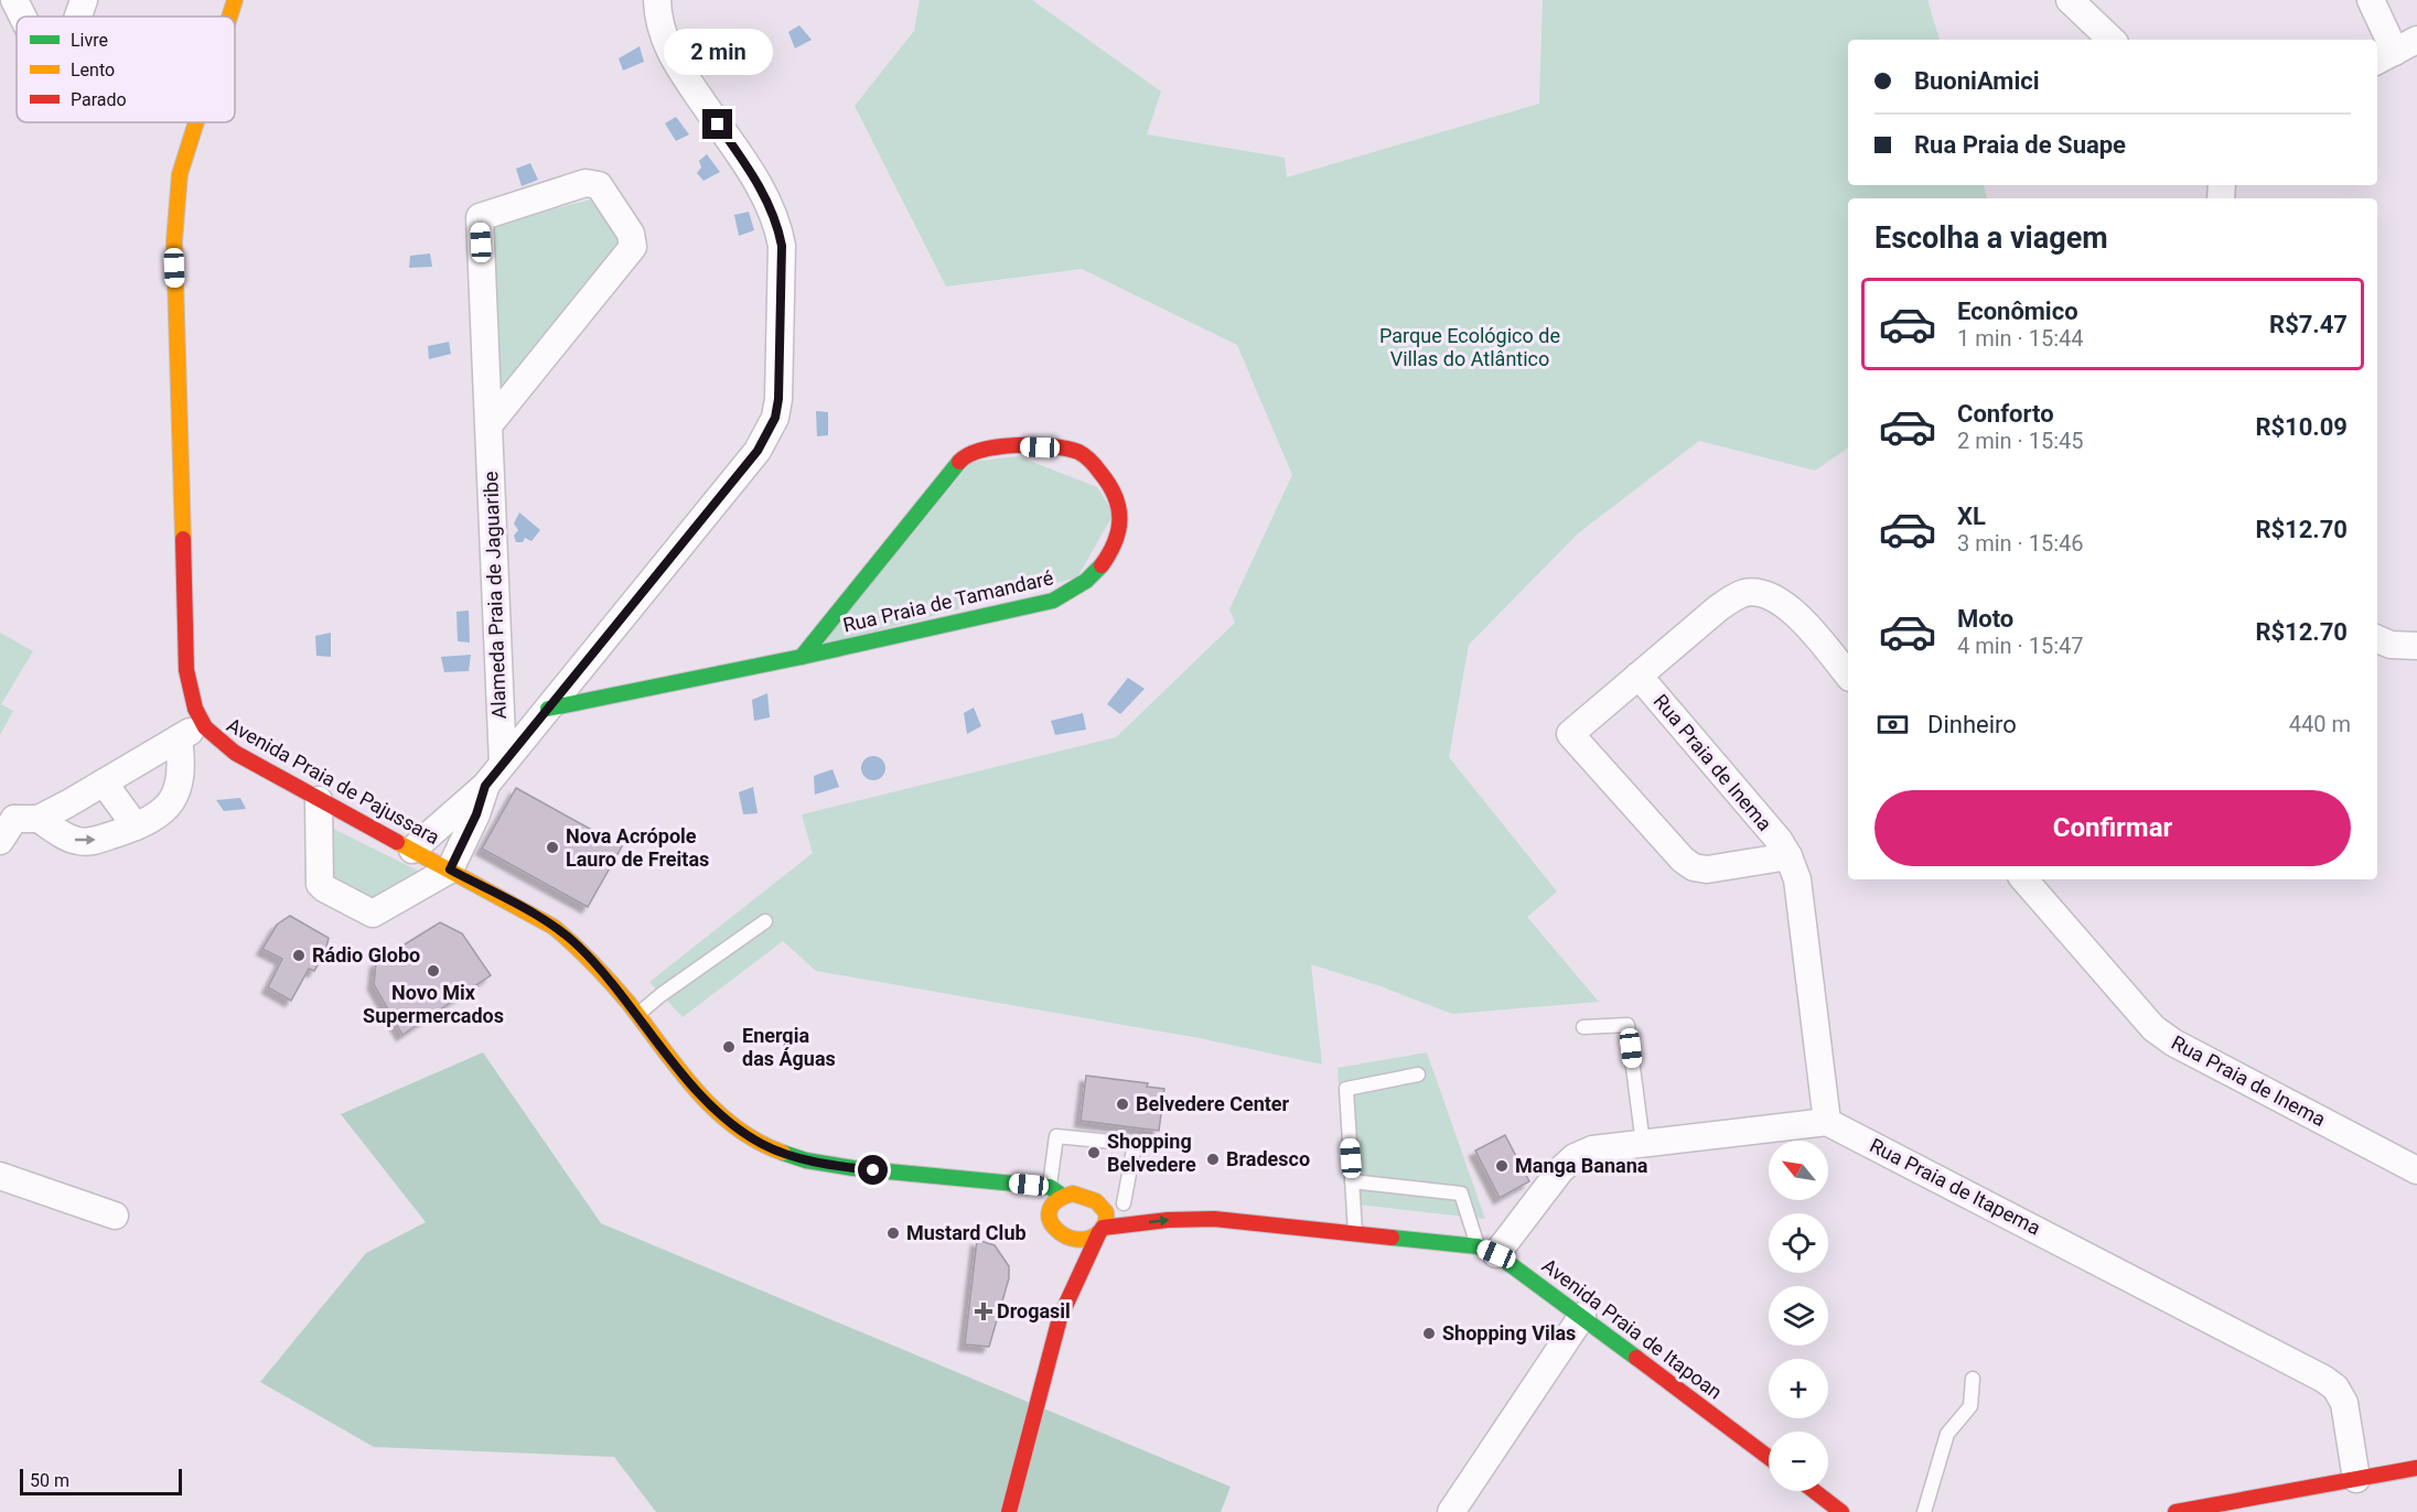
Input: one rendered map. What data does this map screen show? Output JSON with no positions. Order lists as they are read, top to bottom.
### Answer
{
  "streets": {
    "street": [
      "Alameda Praia de Jaguaribe",
      "Rua Praia de Tamandaré",
      "Rua Praia de Inema",
      "Avenida Praia de Pajussara",
      "Rua Praia de Itapema",
      "Avenida Praia de Itapoan"
    ]
  },
  "crossings": [
    ["Rua Praia de Inema", "Rua Praia de Itapema"],
    ["Avenida Praia de Pajussara", "Avenida Praia de Itapoan"]
  ],
  "parks": ["Parque Ecológico de Villas do Atlântico"],
  "places": {
    "other": [
      "Nova Acrópole Lauro de Freitas",
      "Rádio Globo",
      "Novo Mix Supermercados",
      "Energia das Águas",
      "Belvedere Center",
      "Shopping Belvedere",
      "Bradesco",
      "Manga Banana",
      "Mustard Club",
      "Shopping Vilas"
    ],
    "health": ["Drogasil"]
  },
  "legend": ["Livre", "Lento", "Parado"],
  "scale_bar": "50 m",
  "north": "top left",
  "page": {
    "bubble": "2 min",
    "banner": ["BuoniAmici", "Rua Praia de Suape"],
    "heading": "Escolha a viagem",
    "list": [
      {
        "name": "Econômico",
        "note": "1 min · 15:44",
        "value": "R$7.47"
      },
      {
        "name": "Conforto",
        "note": "2 min · 15:45",
        "value": "R$10.09"
      },
      {
        "name": "XL",
        "note": "3 min · 15:46",
        "value": "R$12.70"
      },
      {
        "name": "Moto",
        "note": "4 min · 15:47",
        "value": "R$12.70"
      }
    ],
    "pay": ["Dinheiro", "440 m"],
    "buttons": "Confirmar",
    "map_buttons": ["+", "−"],
    "scale": "50 m"
  }
}
